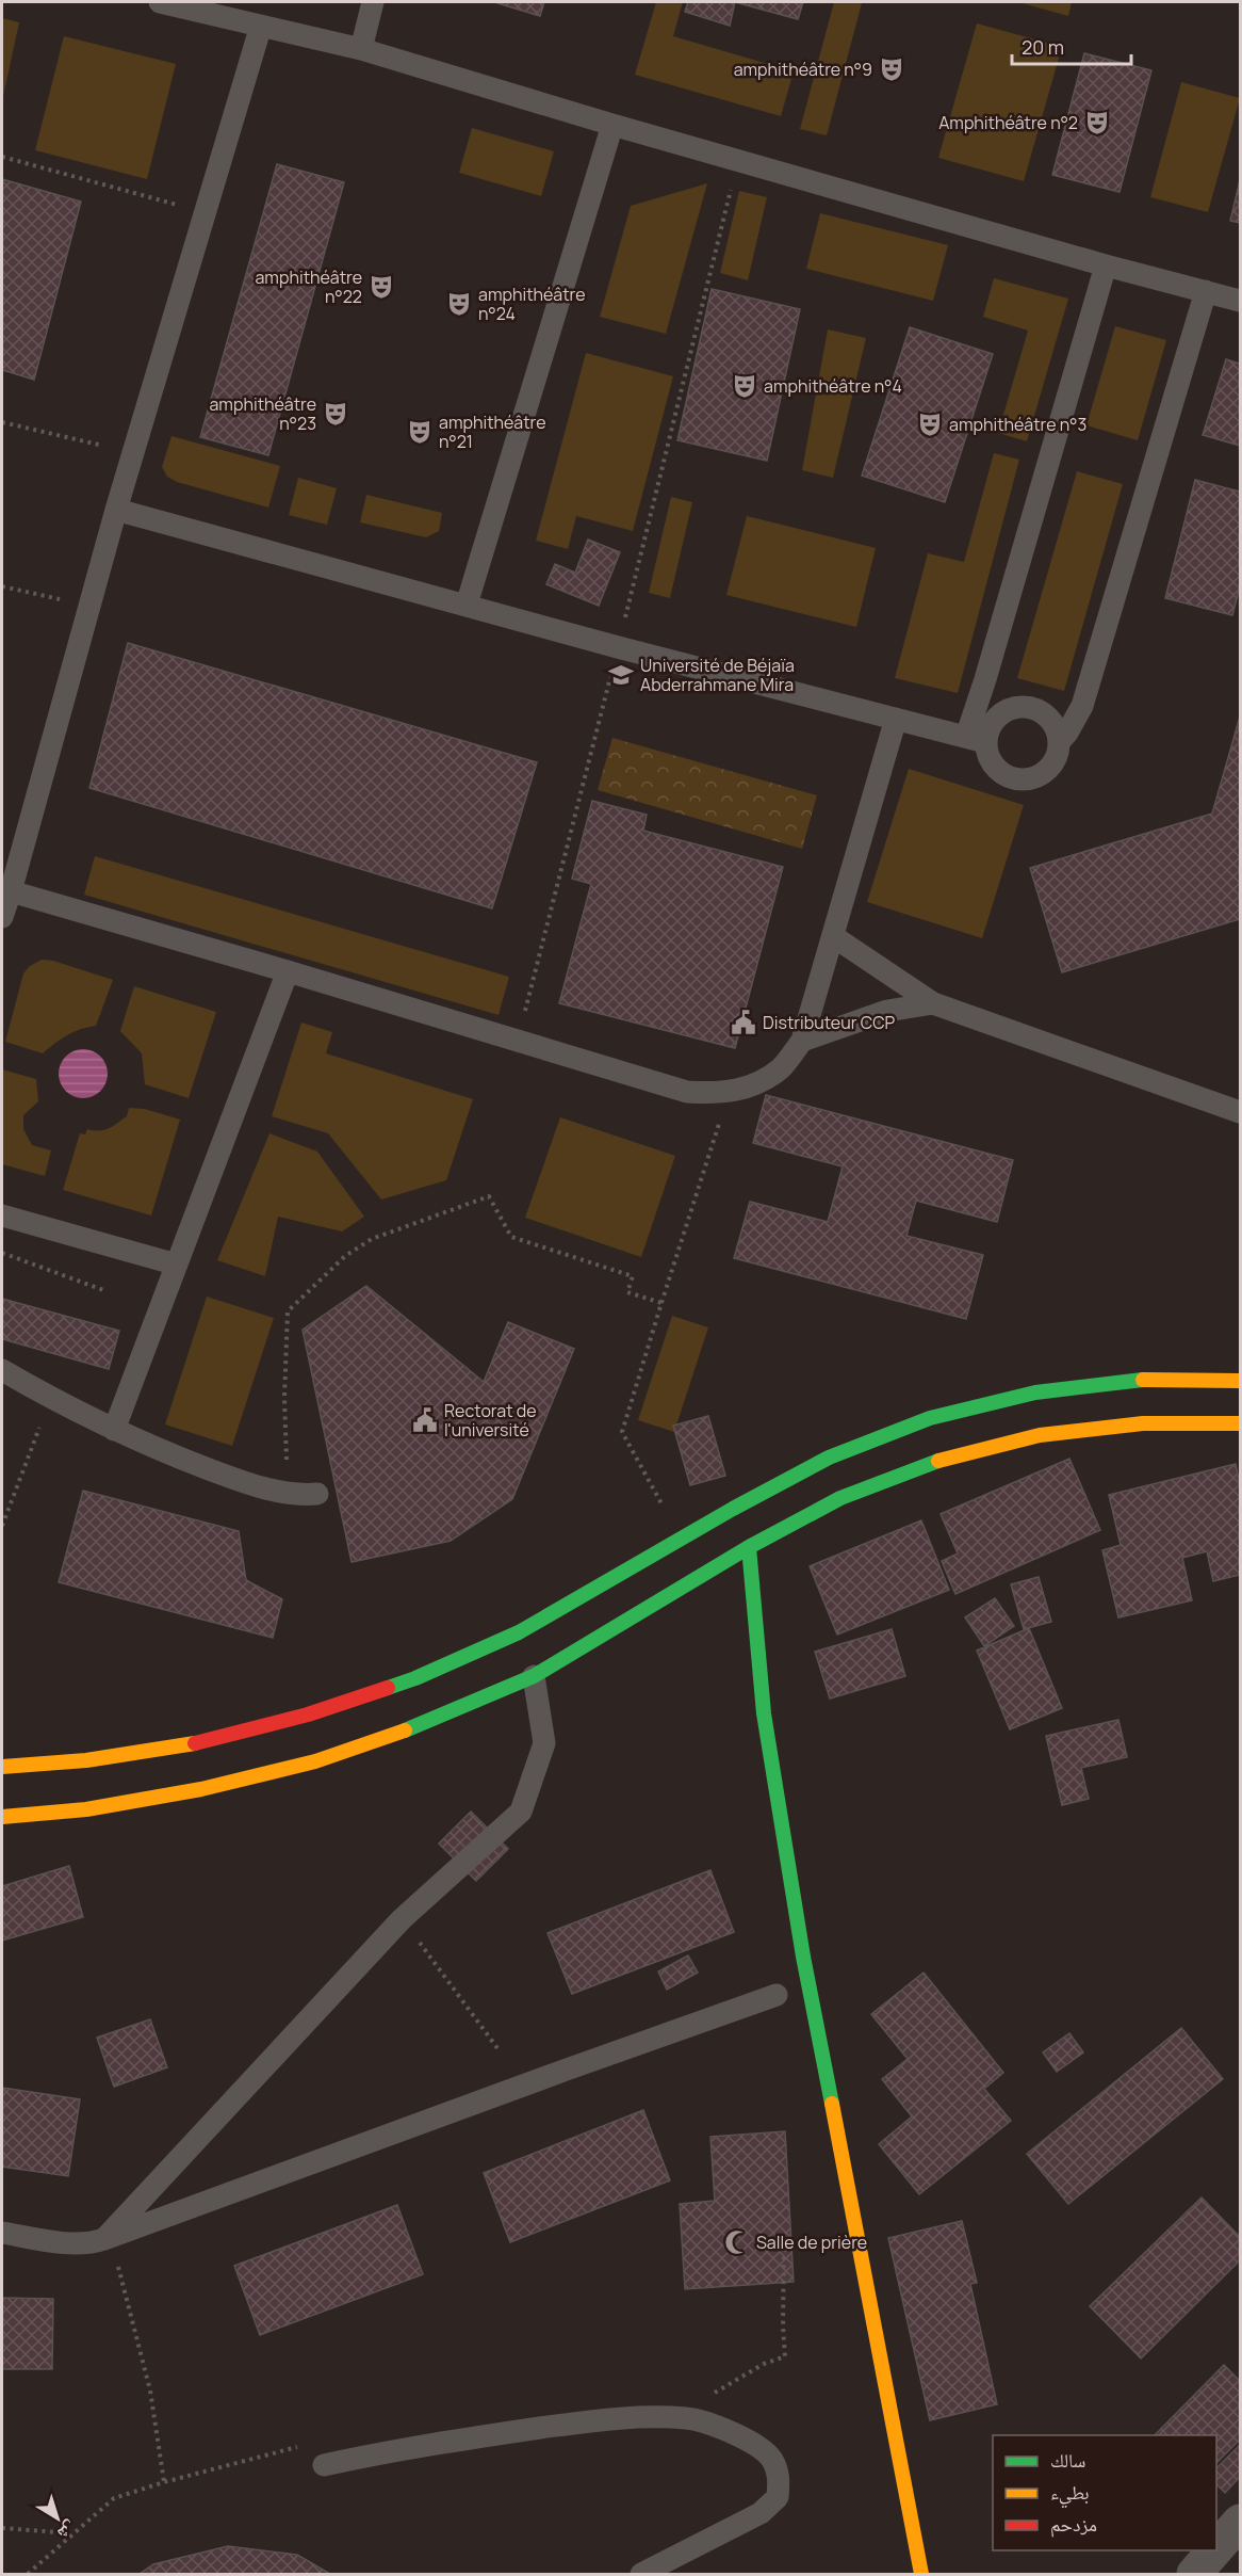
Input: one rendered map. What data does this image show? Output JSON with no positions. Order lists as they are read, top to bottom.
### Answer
{
  "places": {
    "theatre": [
      "amphithéâtre n°9",
      "Amphithéâtre n°2",
      "amphithéâtre n°22",
      "amphithéâtre n°24",
      "amphithéâtre n°4",
      "amphithéâtre n°23",
      "amphithéâtre n°3",
      "amphithéâtre n°21"
    ],
    "school or university": ["Université de Béjaïa Abderrahmane Mira"],
    "public building": ["Distributeur CCP", "Rectorat de l'université"],
    "mosque": ["Salle de prière"]
  },
  "legend": ["سالك", "بطيء", "مزدحم"],
  "scale_bar": "20 m",
  "north": "bottom right"
}
